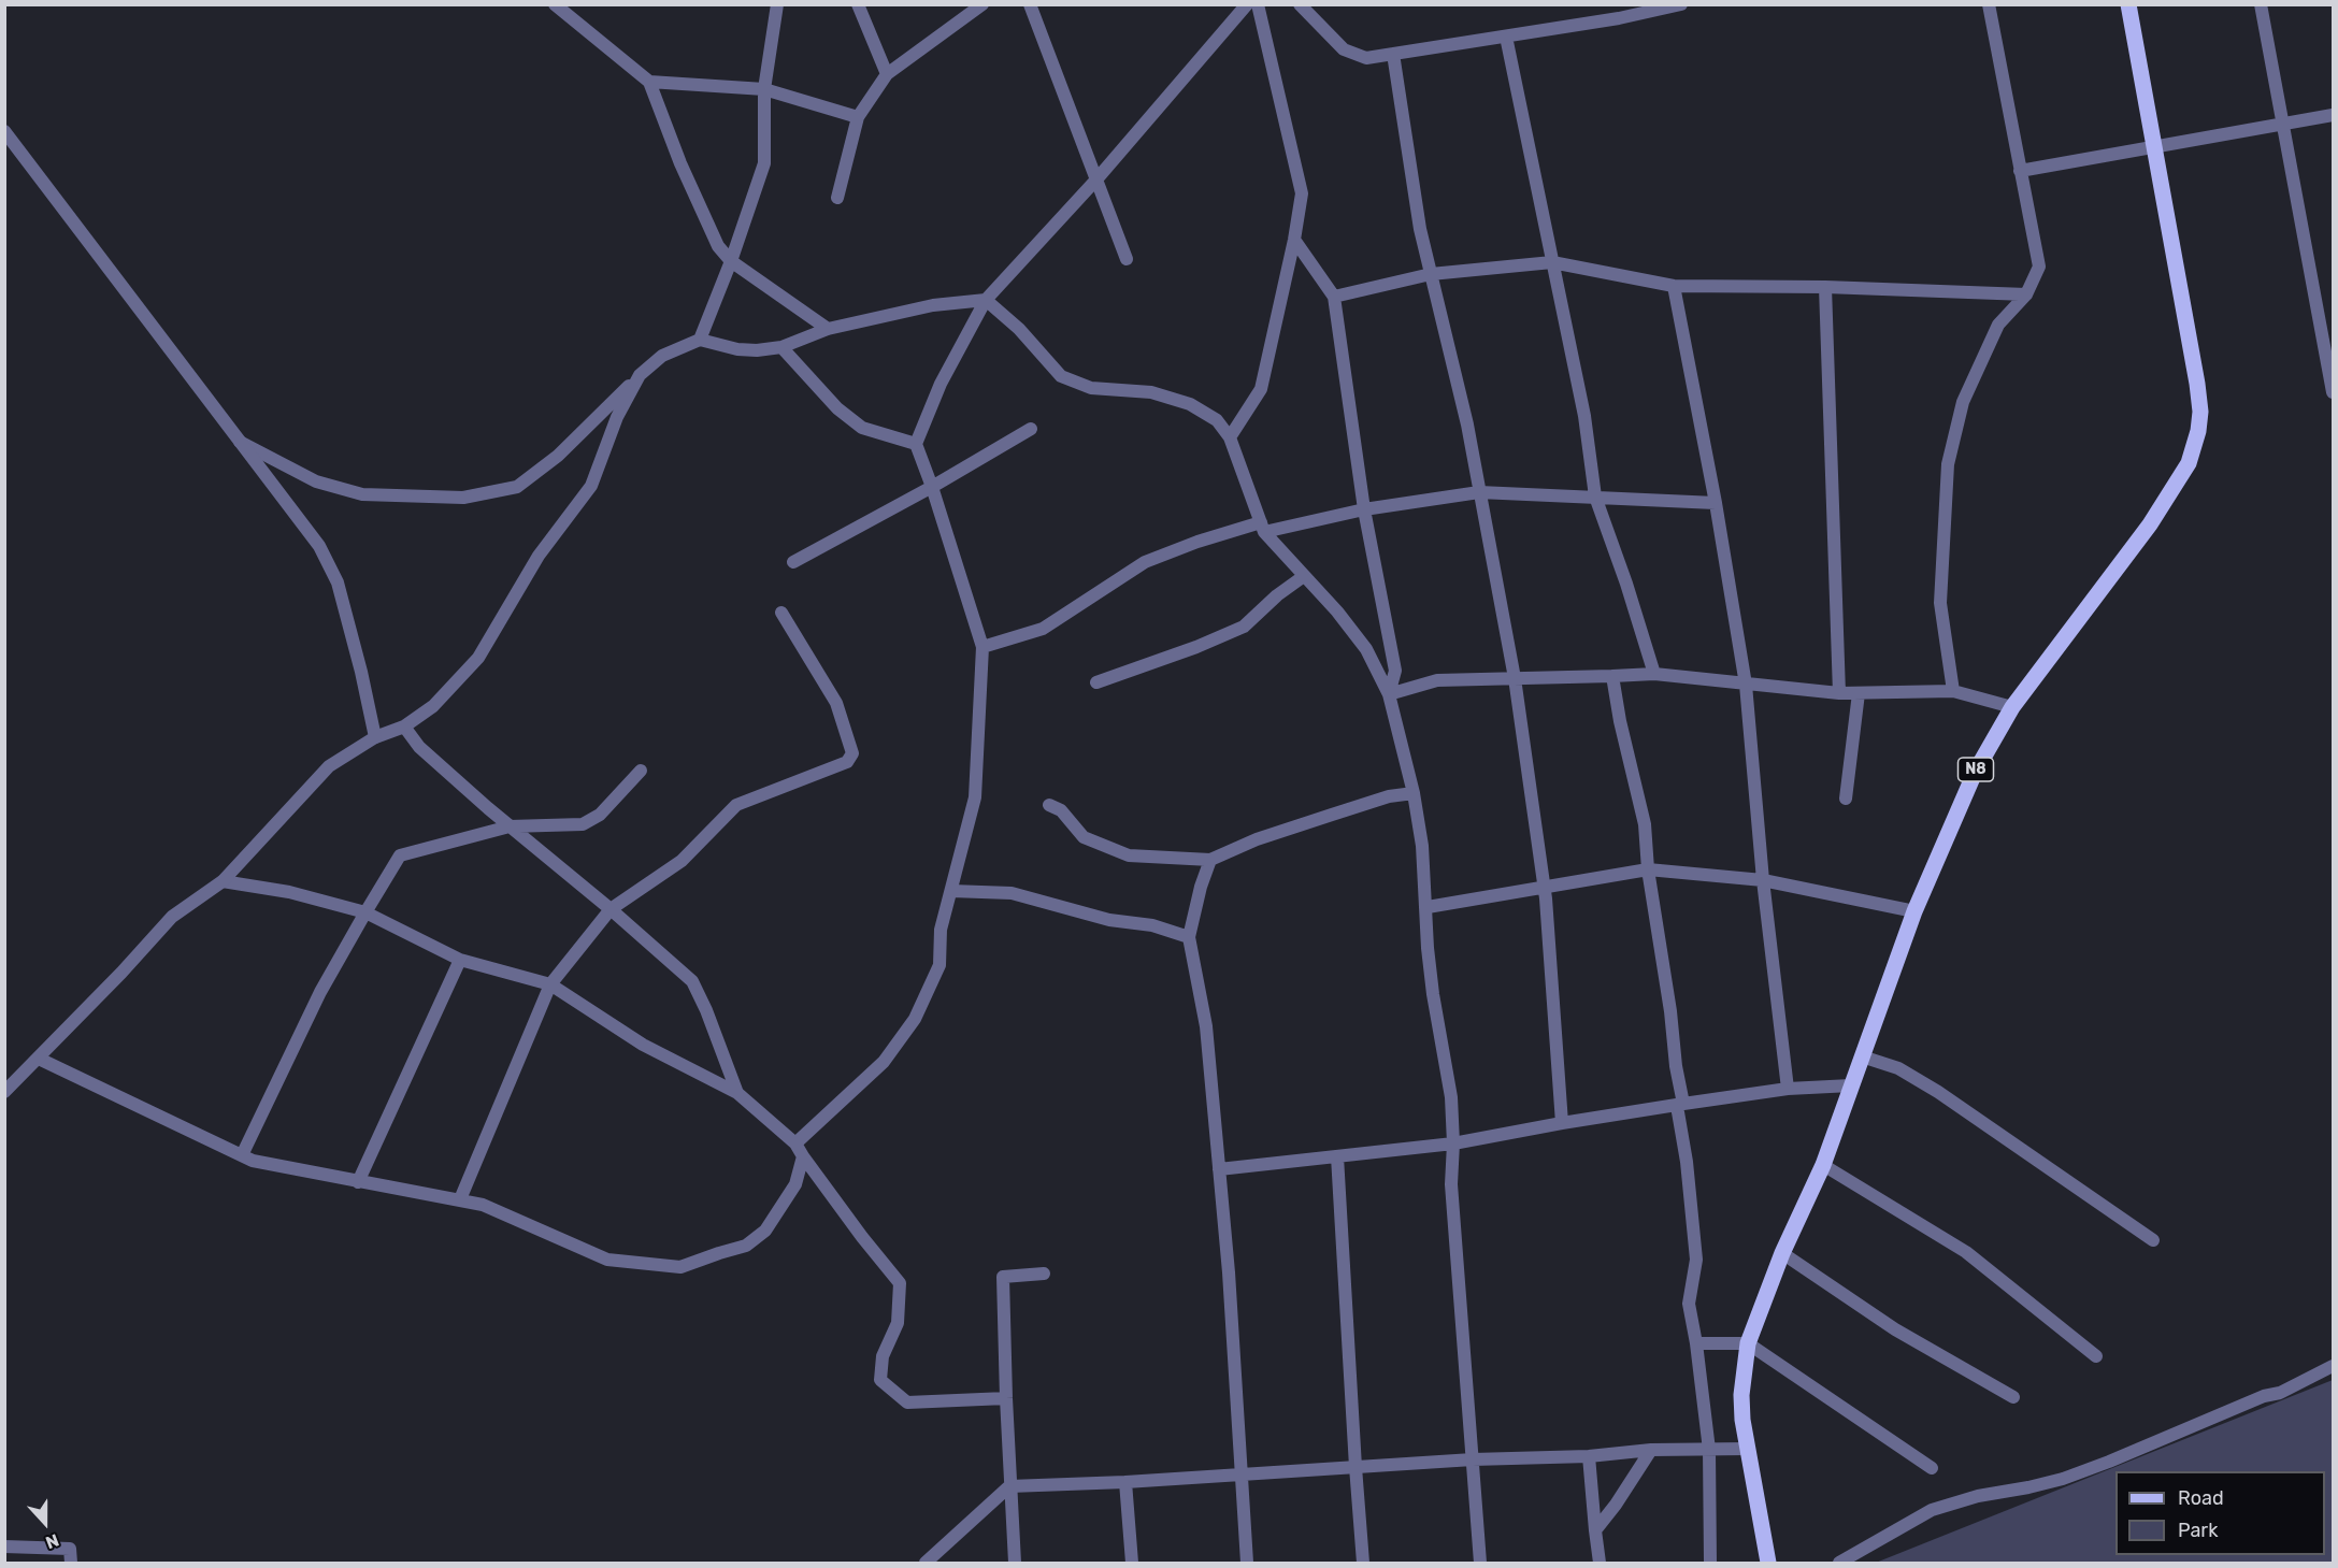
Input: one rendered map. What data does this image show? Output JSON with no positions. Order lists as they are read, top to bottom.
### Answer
{
  "streets": {
    "main road": ["N8"]
  },
  "legend": ["Road", "Park"],
  "north": "bottom"
}
